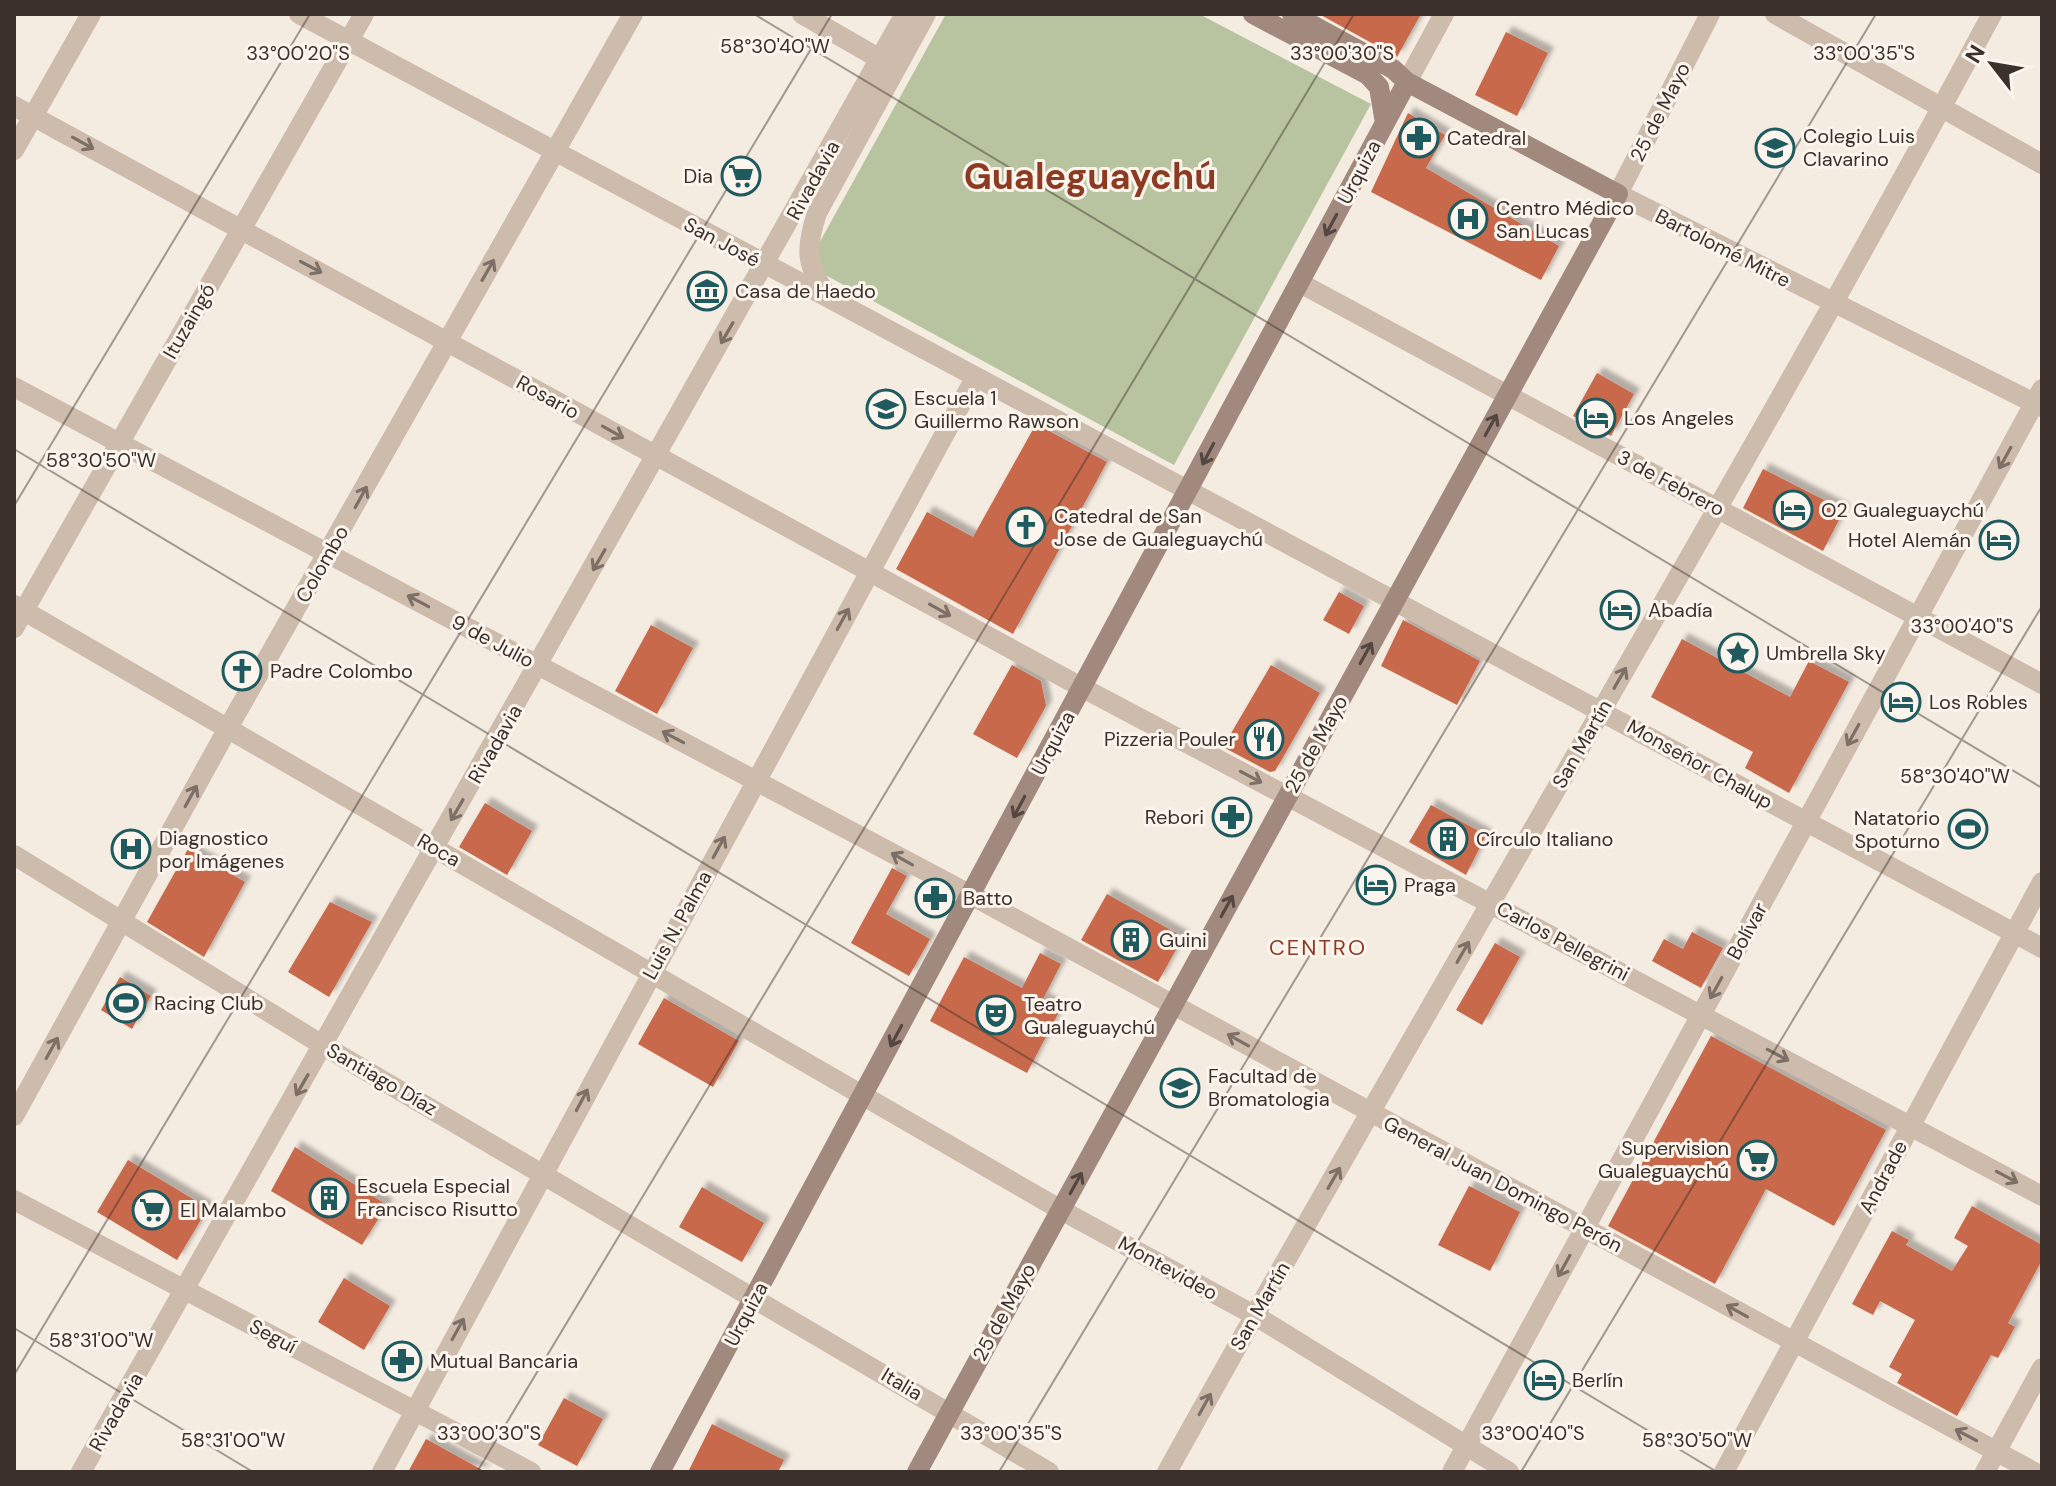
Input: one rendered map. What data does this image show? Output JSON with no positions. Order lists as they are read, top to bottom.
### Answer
{
  "streets": {
    "street": [
      "25 de Mayo",
      "Urquiza",
      "Rivadavia",
      "San José",
      "Bartolomé Mitre",
      "Ituzaingó",
      "Rosario",
      "3 de Febrero",
      "Colombo",
      "9 de Julio",
      "San Martín",
      "Monseñor Chalup",
      "Roca",
      "Luis N. Palma",
      "Bolívar",
      "Carlos Pellegrini",
      "Santiago Díaz",
      "Andrade",
      "General Juan Domingo Perón",
      "Montevideo",
      "Seguí",
      "Italia"
    ]
  },
  "crossings": [
    ["25 de Mayo", "Bartolomé Mitre"],
    ["25 de Mayo", "3 de Febrero"],
    ["25 de Mayo", "Monseñor Chalup"],
    ["25 de Mayo", "Carlos Pellegrini"],
    ["25 de Mayo", "General Juan Domingo Perón"],
    ["25 de Mayo", "Montevideo"],
    ["25 de Mayo", "Italia"],
    ["Urquiza", "San José"],
    ["Urquiza", "Bartolomé Mitre"],
    ["Urquiza", "Rosario"],
    ["Urquiza", "3 de Febrero"],
    ["Urquiza", "9 de Julio"],
    ["Urquiza", "Monseñor Chalup"],
    ["Urquiza", "Roca"],
    ["Urquiza", "Carlos Pellegrini"],
    ["Urquiza", "Santiago Díaz"],
    ["Urquiza", "General Juan Domingo Perón"],
    ["Urquiza", "Montevideo"],
    ["Urquiza", "Italia"],
    ["Rivadavia", "San José"],
    ["Rivadavia", "Rosario"],
    ["Rivadavia", "9 de Julio"],
    ["Rivadavia", "Roca"],
    ["Rivadavia", "Santiago Díaz"],
    ["Rivadavia", "Seguí"],
    ["San José", "Ituzaingó"],
    ["San José", "Colombo"],
    ["San José", "Monseñor Chalup"],
    ["San José", "Luis N. Palma"],
    ["Bartolomé Mitre", "San Martín"],
    ["Bartolomé Mitre", "Bolívar"],
    ["Ituzaingó", "Rosario"],
    ["Ituzaingó", "9 de Julio"],
    ["Ituzaingó", "Roca"],
    ["Rosario", "Colombo"],
    ["Rosario", "Luis N. Palma"],
    ["Rosario", "Carlos Pellegrini"],
    ["3 de Febrero", "San Martín"],
    ["3 de Febrero", "Bolívar"],
    ["Colombo", "9 de Julio"],
    ["Colombo", "Roca"],
    ["Colombo", "Santiago Díaz"],
    ["9 de Julio", "Luis N. Palma"],
    ["9 de Julio", "General Juan Domingo Perón"],
    ["San Martín", "Monseñor Chalup"],
    ["San Martín", "Carlos Pellegrini"],
    ["San Martín", "General Juan Domingo Perón"],
    ["San Martín", "Montevideo"],
    ["Monseñor Chalup", "Bolívar"],
    ["Monseñor Chalup", "Andrade"],
    ["Roca", "Luis N. Palma"],
    ["Roca", "Montevideo"],
    ["Luis N. Palma", "Santiago Díaz"],
    ["Luis N. Palma", "Seguí"],
    ["Bolívar", "Carlos Pellegrini"],
    ["Bolívar", "General Juan Domingo Perón"],
    ["Bolívar", "Montevideo"],
    ["Carlos Pellegrini", "Andrade"],
    ["Santiago Díaz", "Italia"],
    ["Andrade", "General Juan Domingo Perón"]
  ],
  "one_way": [
    "25 de Mayo",
    "Urquiza",
    "Rivadavia",
    "Rosario",
    "Colombo",
    "9 de Julio",
    "San Martín",
    "Luis N. Palma",
    "Bolívar",
    "Carlos Pellegrini",
    "General Juan Domingo Perón"
  ],
  "districts": ["Gualeguaychú", "CENTRO"],
  "places": {
    "pharmacy": [
      "Catedral",
      "Rebori",
      "Batto",
      "Mutual Bancaria"
    ],
    "school or university": ["Colegio Luis Clavarino", "Escuela 1 Guillermo Rawson", "Facultad de Bromatologia"],
    "supermarket": ["Dia", "Supervision Gualeguaychú", "El Malambo"],
    "hospital": ["Centro Médico San Lucas", "Diagnostico por Imágenes"],
    "museum": ["Casa de Haedo"],
    "hotel": [
      "Los Angeles",
      "O2 Gualeguaychú",
      "Hotel Alemán",
      "Abadía",
      "Los Robles",
      "Praga",
      "Berlín"
    ],
    "church": ["Catedral de San Jose de Gualeguaychú", "Padre Colombo"],
    "place": ["Umbrella Sky"],
    "restaurant": ["Pizzeria Pouler"],
    "sports": ["Natatorio Spoturno", "Racing Club"],
    "building": ["Círculo Italiano", "Guini", "Escuela Especial Francisco Risutto"],
    "theatre": ["Teatro Gualeguaychú"]
  },
  "north": "top left",
  "coordinates": [
    "58°30'40\"W",
    "33°00'20\"S",
    "33°00'30\"S",
    "33°00'35\"S",
    "58°30'50\"W",
    "33°00'40\"S",
    "58°31'00\"W"
  ]
}
